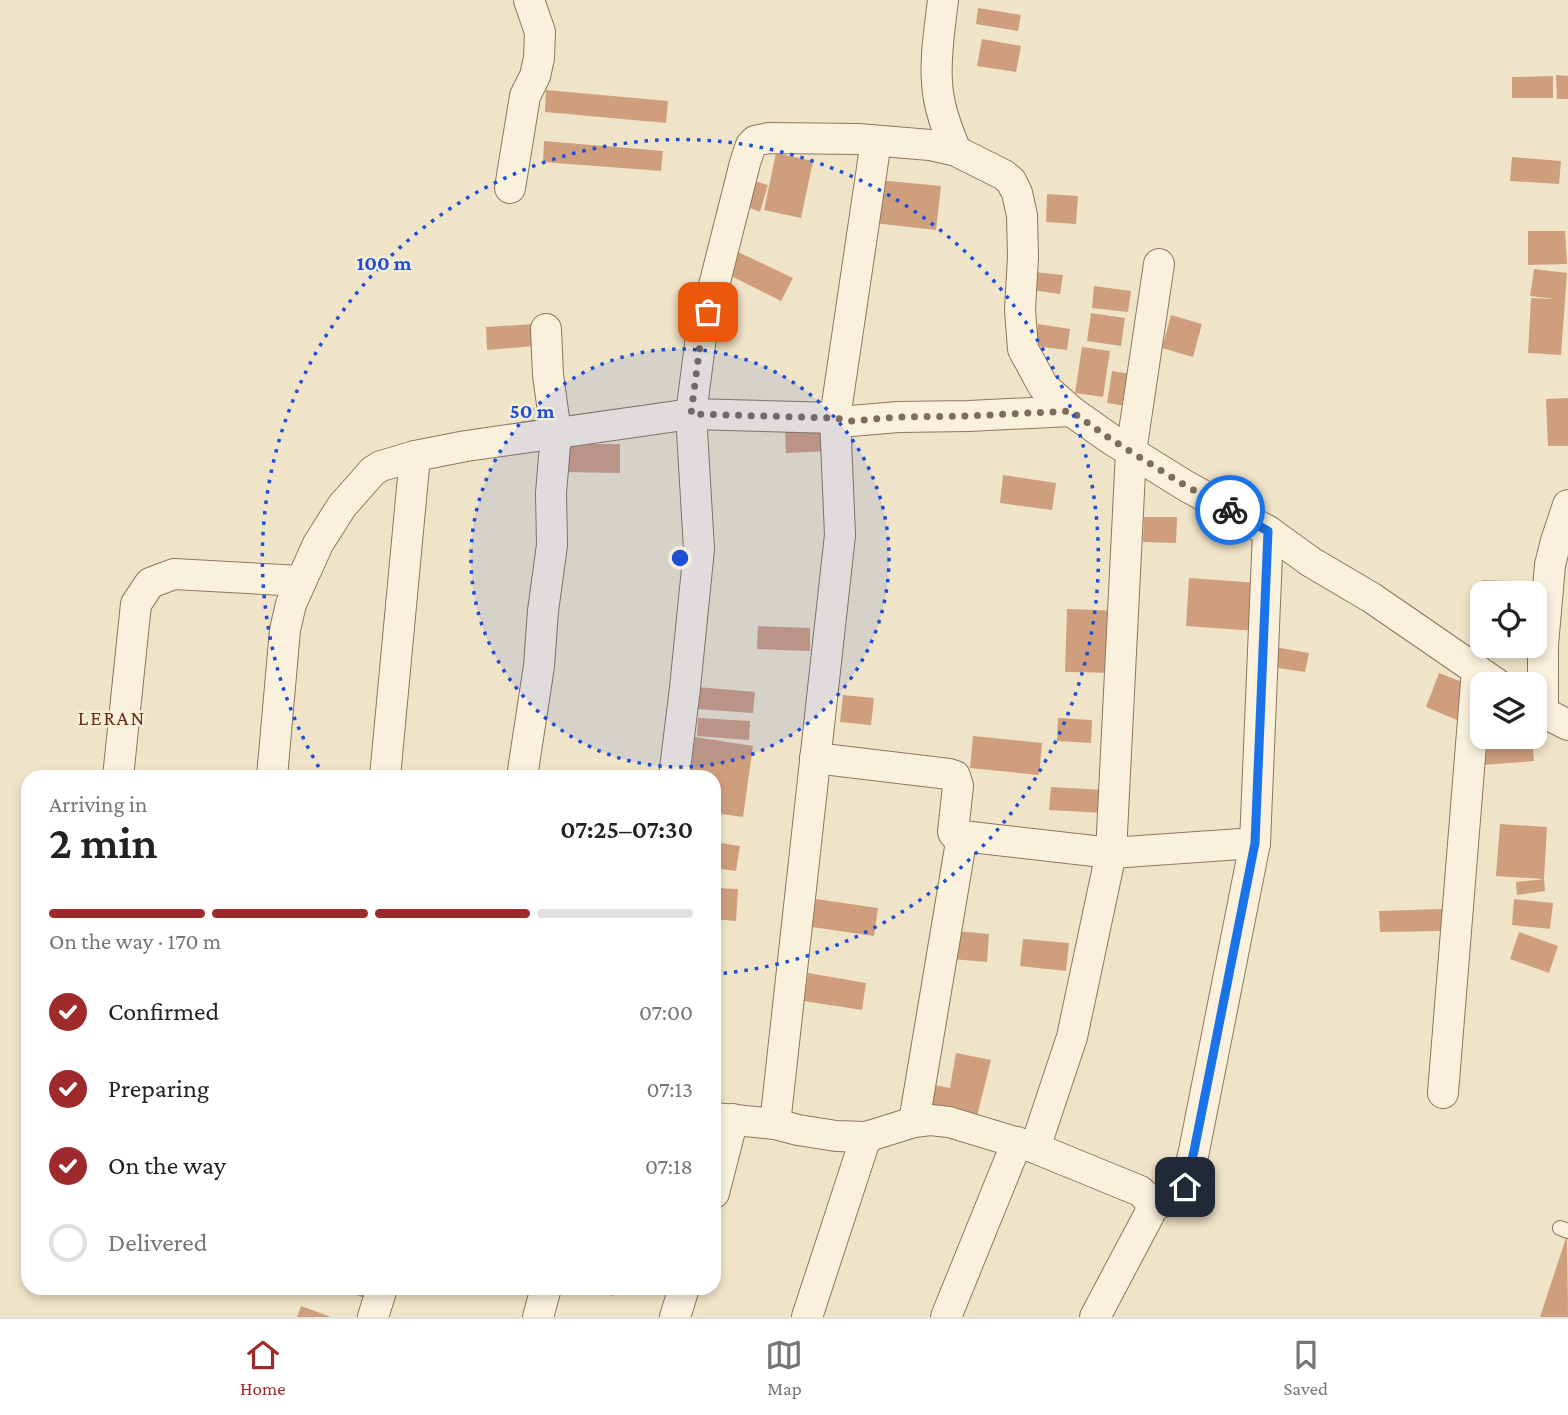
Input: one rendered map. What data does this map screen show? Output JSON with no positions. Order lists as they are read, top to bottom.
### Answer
{
  "districts": ["LERAN"],
  "page": {
    "heading": ["2 min", "Arriving in", "07:25–07:30"],
    "bar": "On the way · 170 m",
    "list": [
      ["Confirmed", "07:00"],
      ["Preparing", "07:13"],
      ["On the way", "07:18"],
      "Delivered"
    ],
    "tabs": ["Home", "Map", "Saved"]
  },
  "rings": ["100 m", "50 m"]
}
